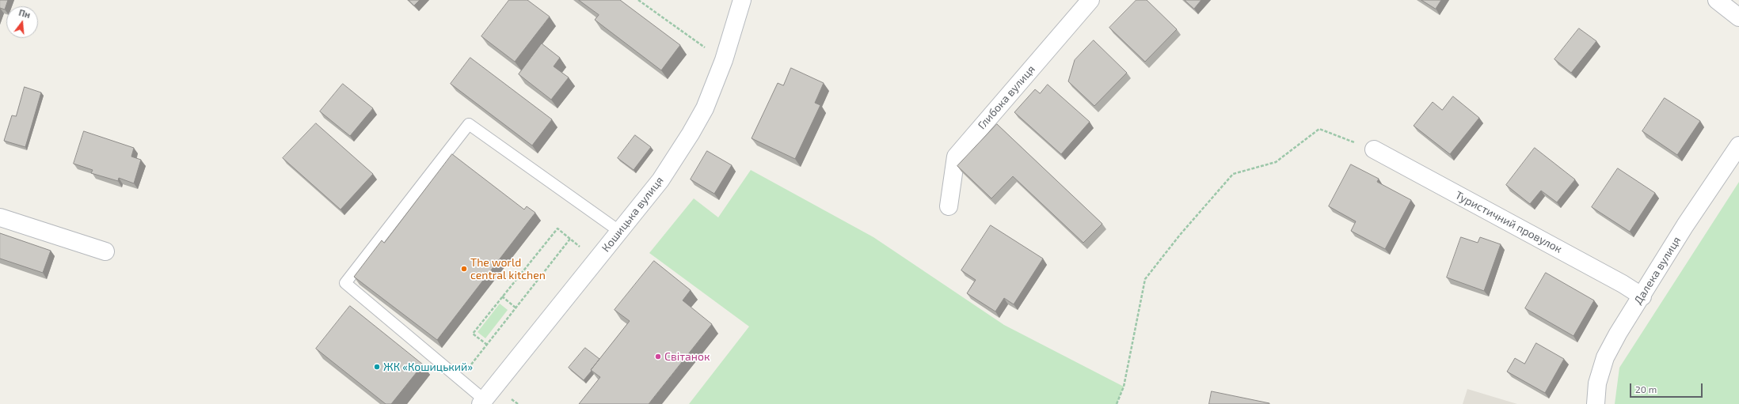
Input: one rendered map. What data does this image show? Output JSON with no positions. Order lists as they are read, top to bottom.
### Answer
{
  "streets": {
    "street": [
      "Глибока вулиця",
      "Кошицька вулиця",
      "Туристичний провулок",
      "Далека вулиця"
    ]
  },
  "crossings": [
    ["Туристичний провулок", "Далека вулиця"]
  ],
  "places": ["The world central kitchen", "Світанок", "ЖК «Кошицький»"],
  "scale_bar": "20 m",
  "north": "top"
}
